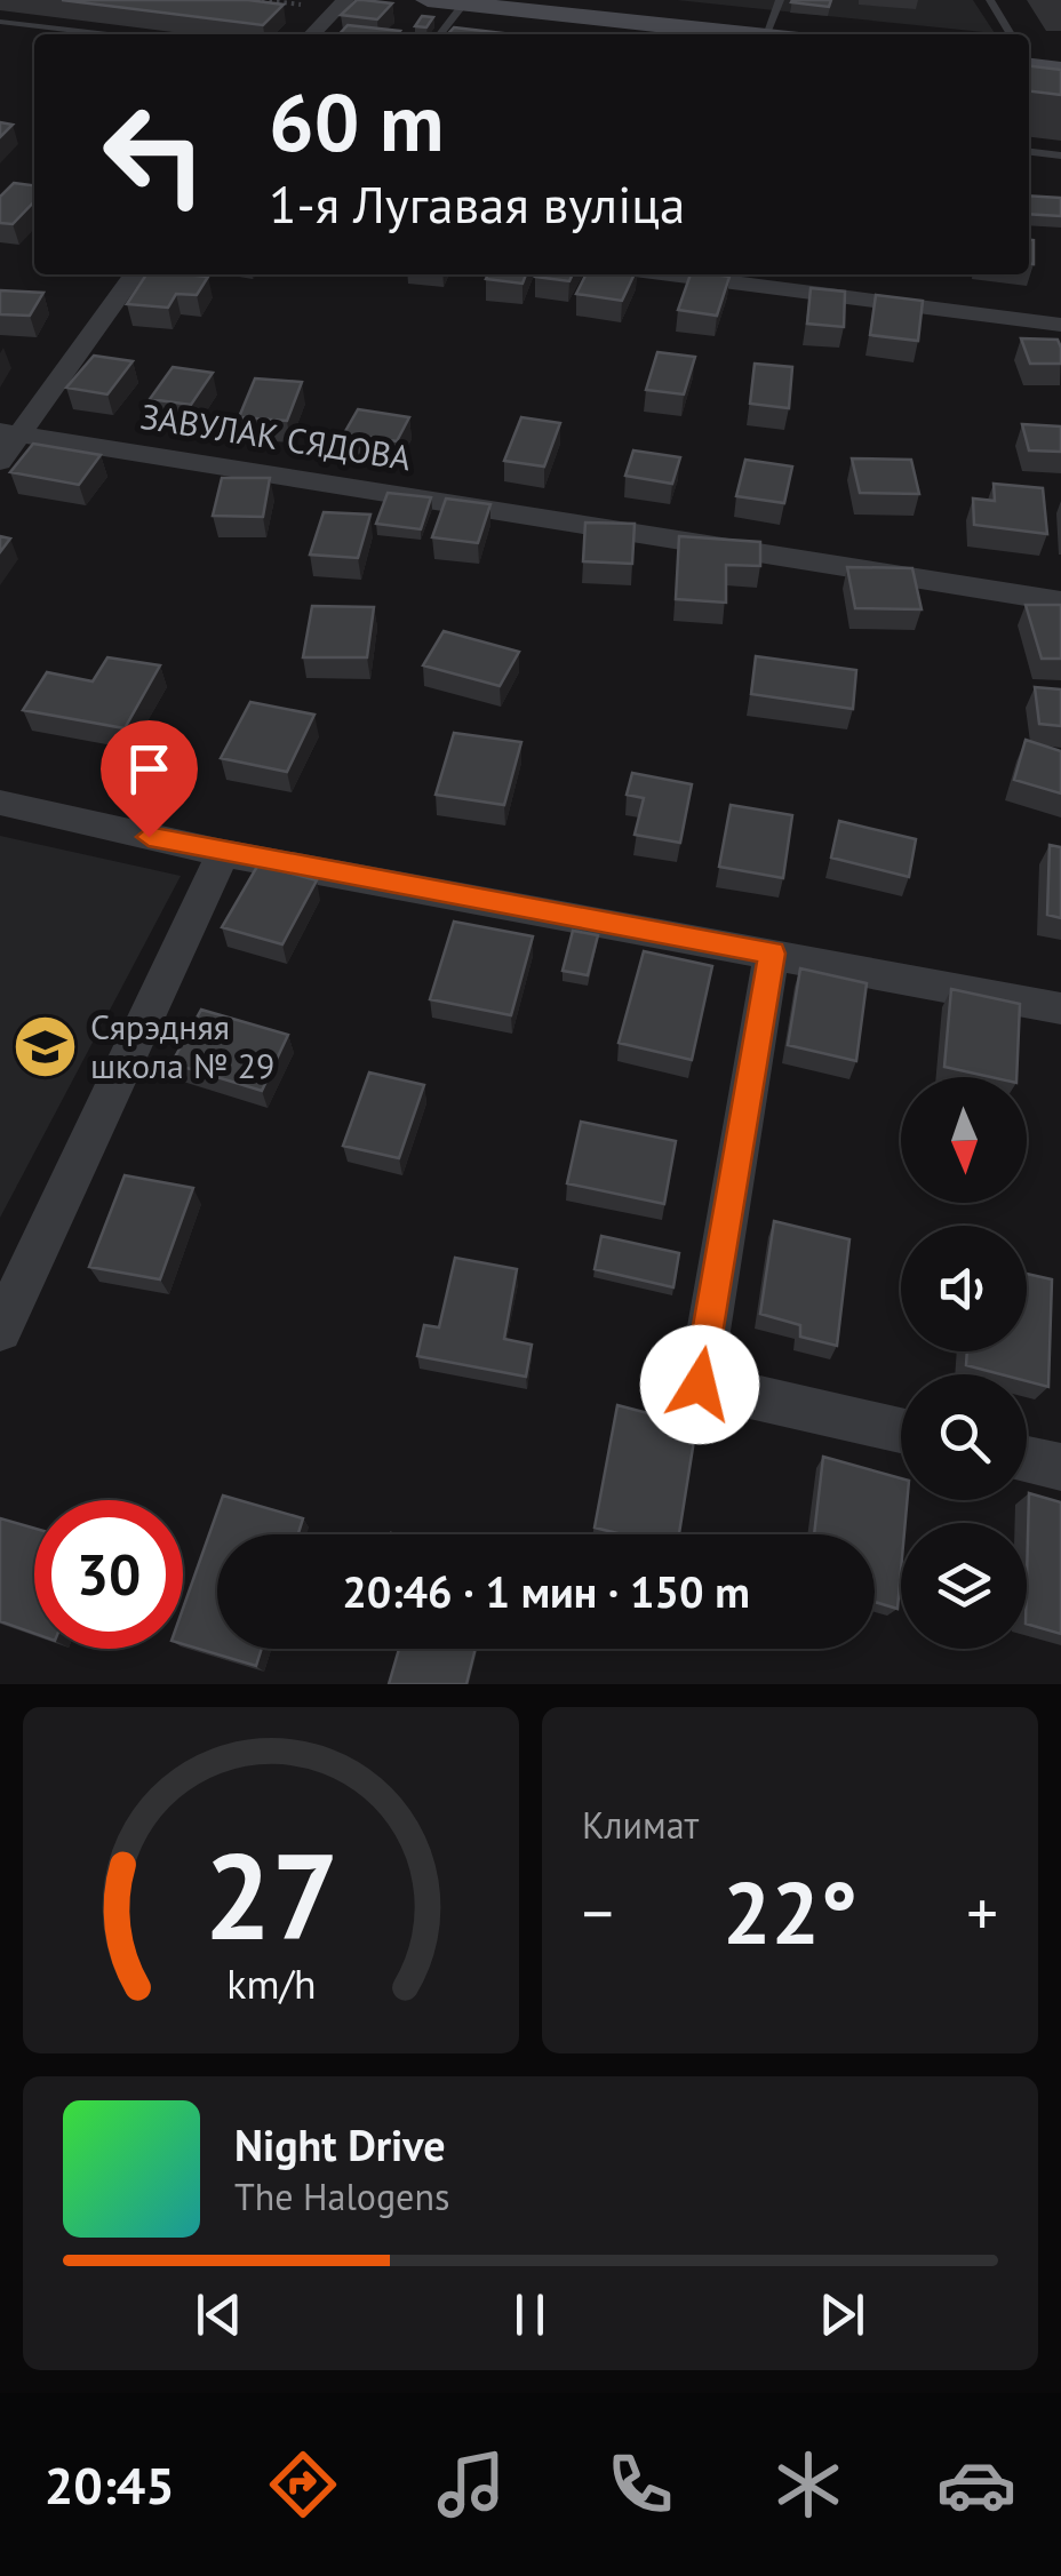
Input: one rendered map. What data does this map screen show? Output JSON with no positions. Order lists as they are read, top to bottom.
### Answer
{
  "streets": {
    "street": ["ЗАВУЛАК СЯДОВА"]
  },
  "places": {
    "school or university": ["Сярэдняя школа № 29"]
  },
  "north": "bottom",
  "page": {
    "turn": ["60 m", "1-я Лугавая вуліца"],
    "limit": "30",
    "trip": "20:46 · 1 мин · 150 m",
    "tile": "Климат",
    "heat": ["−", "22°", "+"],
    "song": ["Night Drive", "The Halogens"],
    "tabs": "20:45",
    "gauge": ["27", "km/h"]
  }
}
